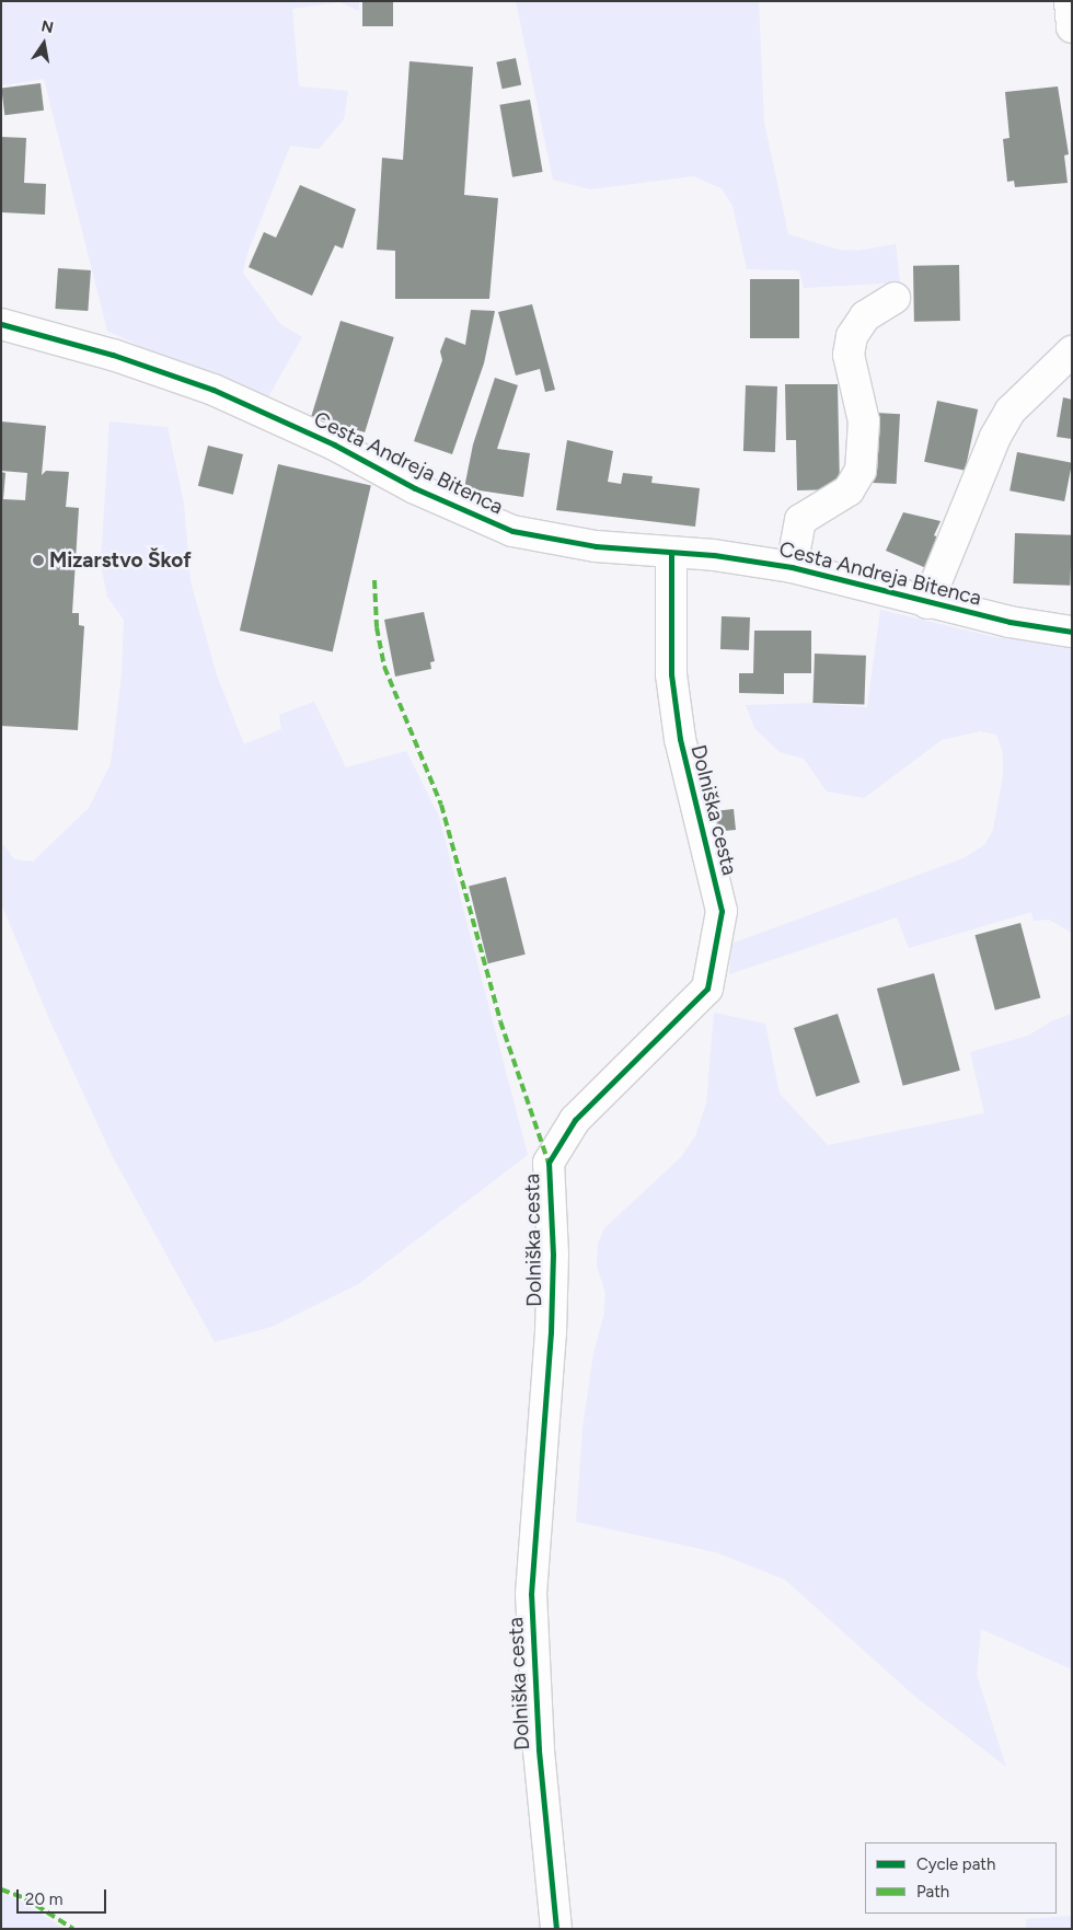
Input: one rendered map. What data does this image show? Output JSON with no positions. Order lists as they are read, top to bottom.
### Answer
{
  "streets": {
    "street": ["Cesta Andreja Bitenca", "Dolniška cesta"]
  },
  "crossings": [
    ["Cesta Andreja Bitenca", "Dolniška cesta"]
  ],
  "places": ["Mizarstvo Škof"],
  "legend": ["Cycle path", "Path"],
  "scale_bar": "20 m",
  "north": "top"
}
